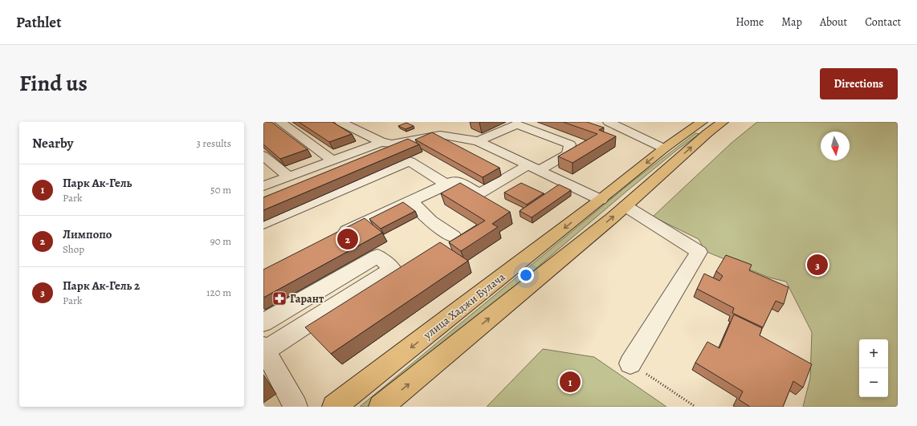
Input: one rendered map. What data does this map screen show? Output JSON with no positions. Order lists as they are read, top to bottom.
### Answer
{
  "streets": {
    "main road": ["улица Хаджи Булача"]
  },
  "places": {
    "pharmacy": ["Гарант"]
  },
  "north": "bottom",
  "page": {
    "header": "Pathlet",
    "nav": [
      "Home",
      "Map",
      "About",
      "Contact"
    ],
    "title": "Find us",
    "buttons": "Directions",
    "heading": ["Nearby", "3 results"],
    "list": [
      {
        "mark": "1",
        "name": "Парк Ак-Гель",
        "note": "Park",
        "value": "50 m"
      },
      {
        "mark": "2",
        "name": "Лимпопо",
        "note": "Shop",
        "value": "90 m"
      },
      {
        "mark": "3",
        "name": "Парк Ак-Гель 2",
        "note": "Park",
        "value": "120 m"
      }
    ],
    "pins": ["2", "3", "1"],
    "map_buttons": ["+", "−"]
  }
}
